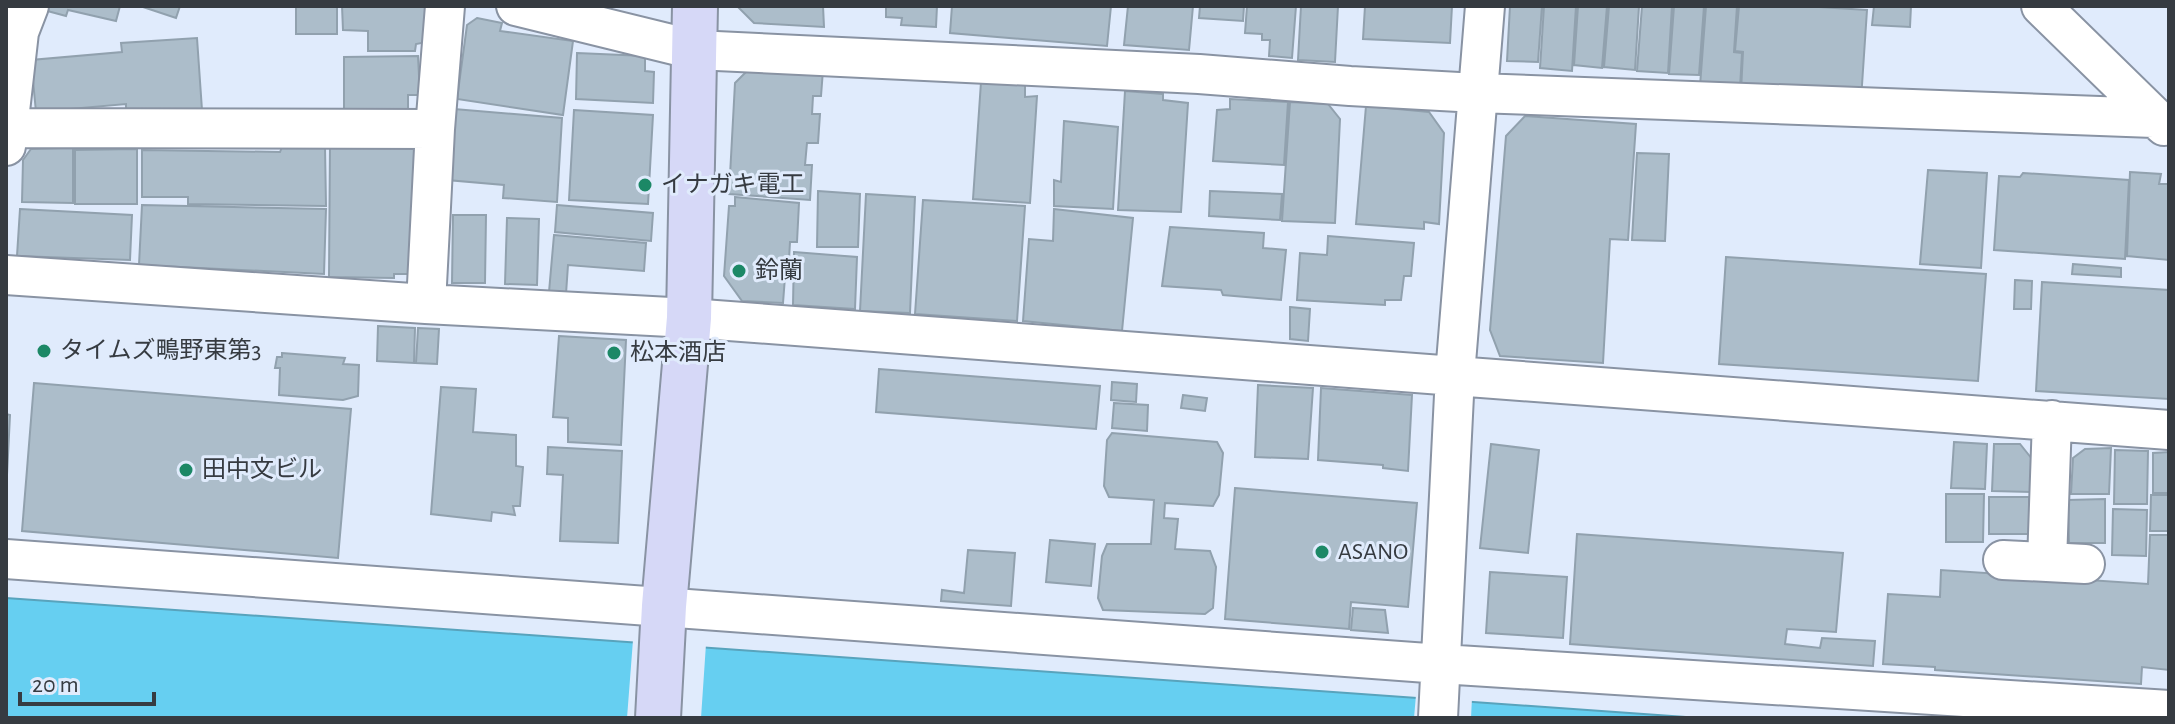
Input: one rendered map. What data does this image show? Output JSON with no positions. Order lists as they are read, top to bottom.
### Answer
{
  "places": [
    "イナガキ電工",
    "鈴蘭",
    "タイムズ鴫野東第3",
    "松本酒店",
    "田中文ビル",
    "ASANO"
  ],
  "scale_bar": "20 m"
}
